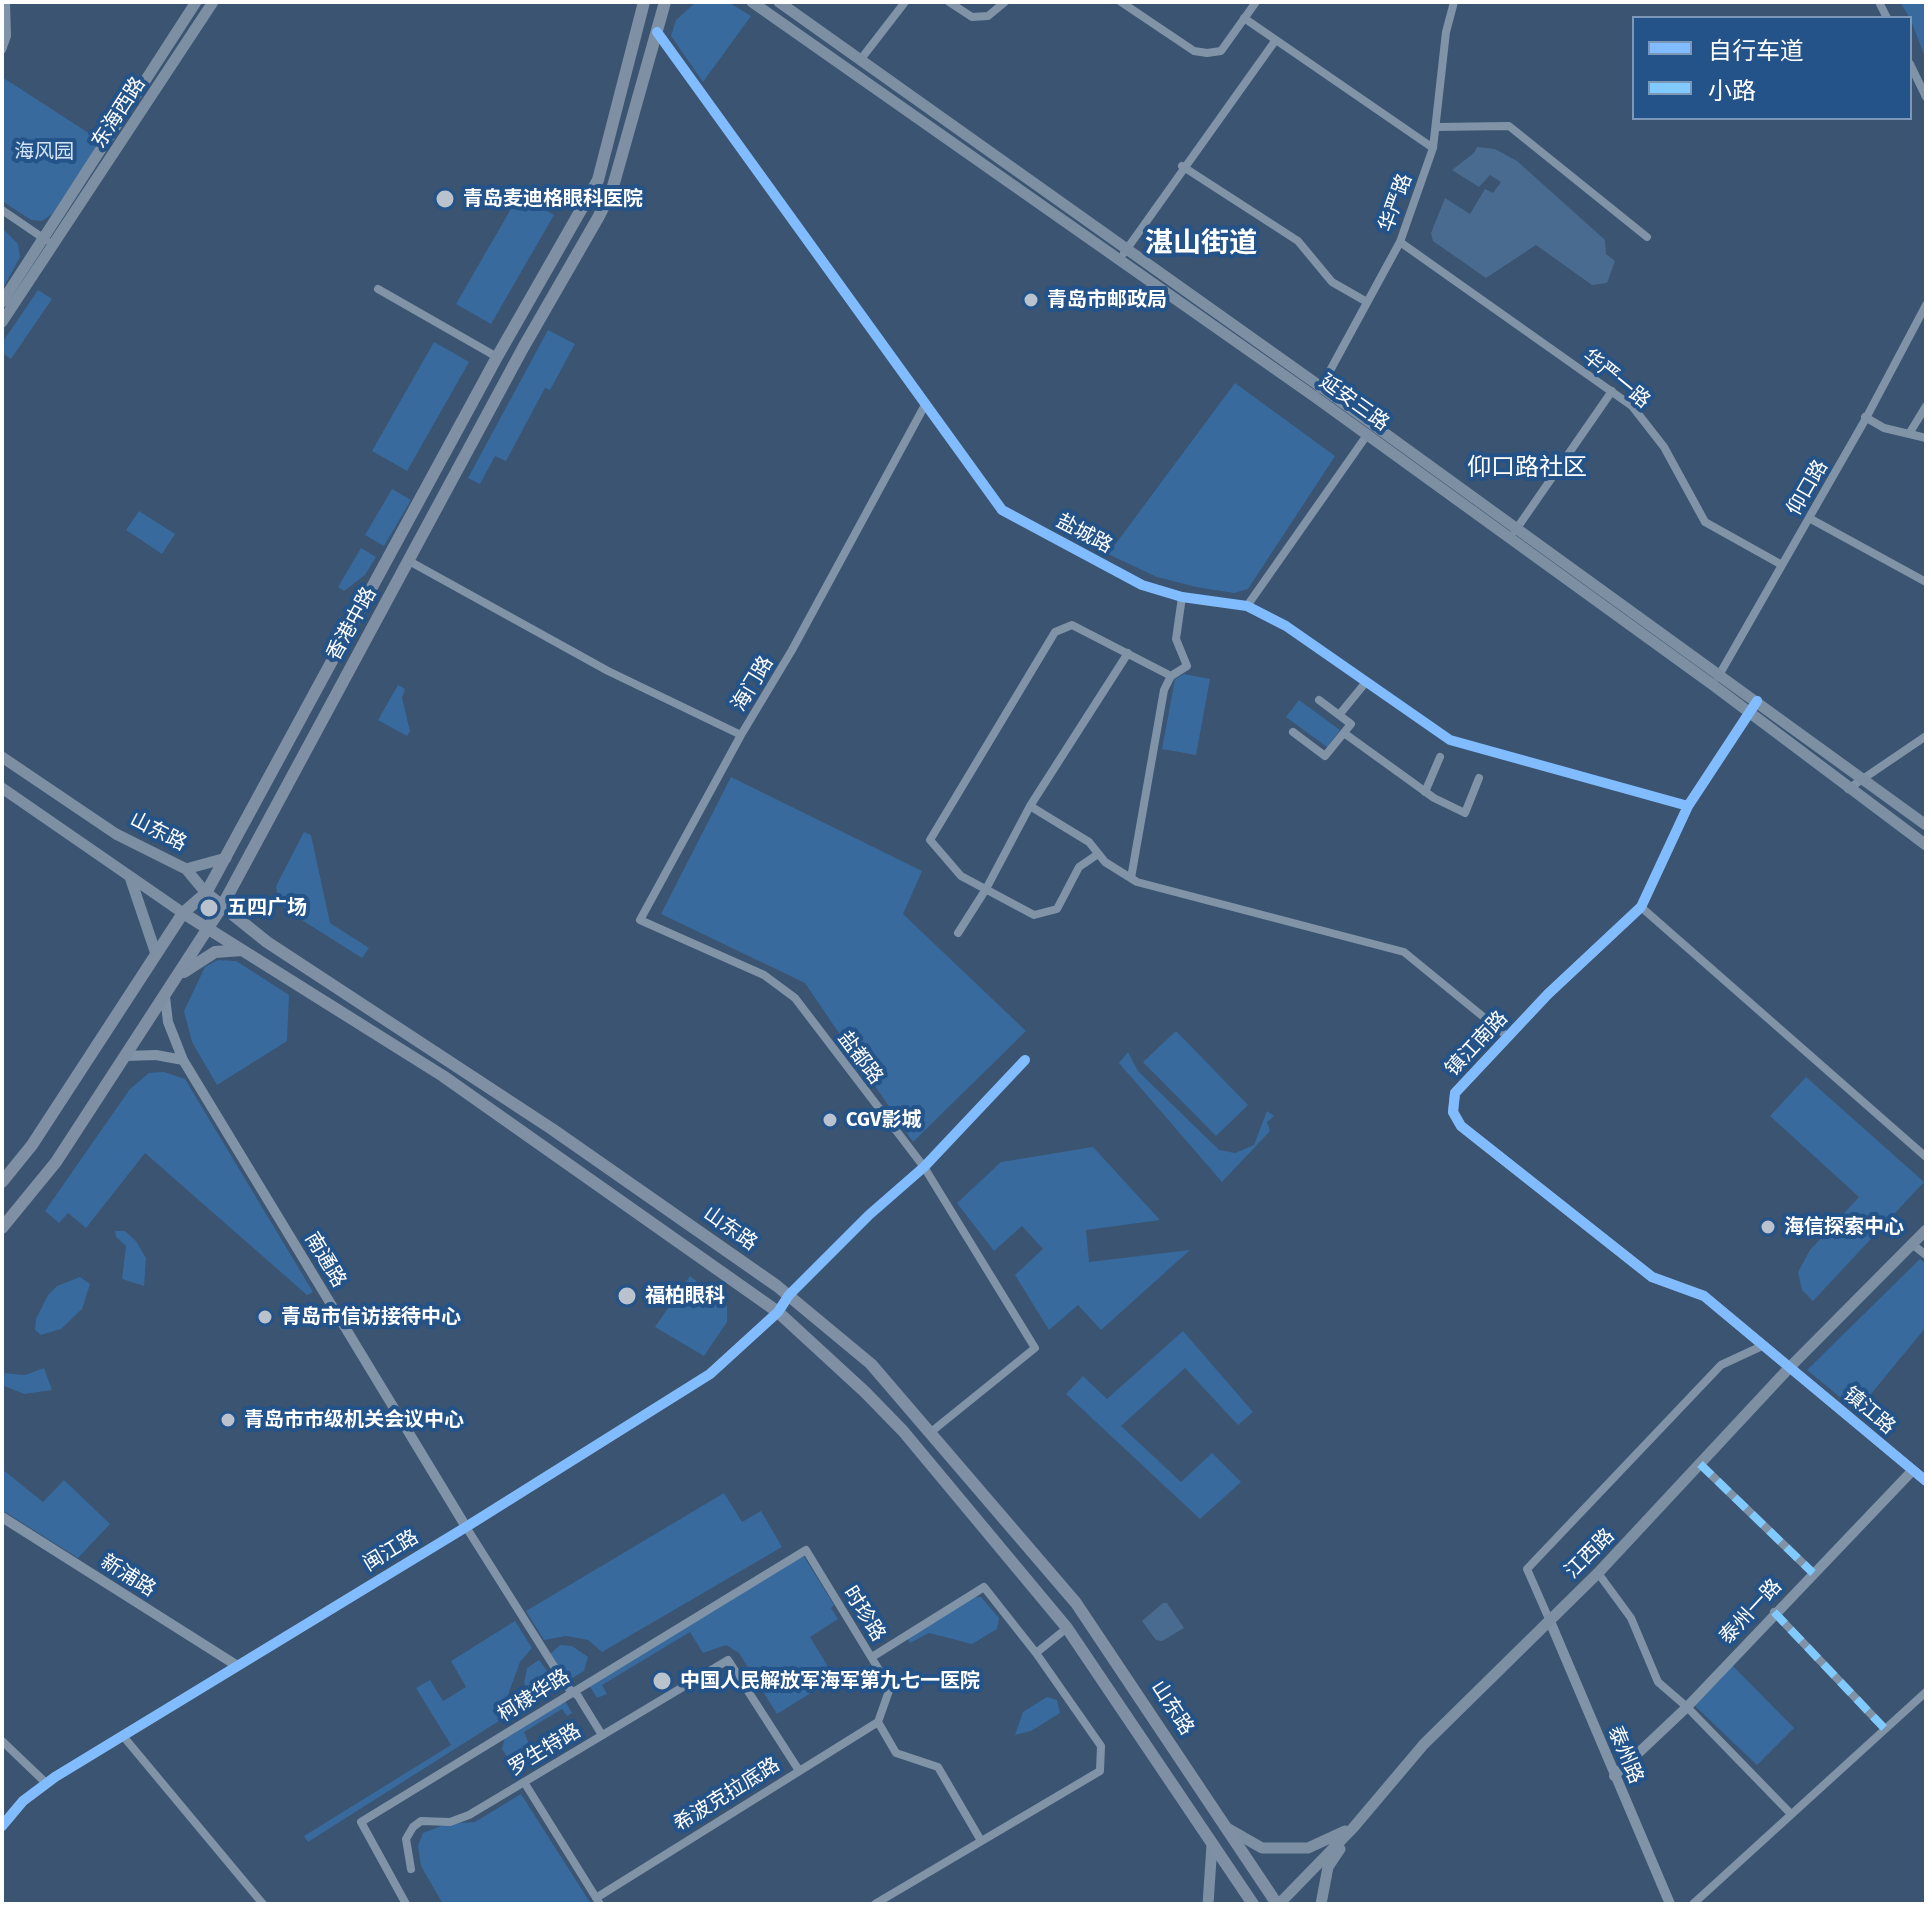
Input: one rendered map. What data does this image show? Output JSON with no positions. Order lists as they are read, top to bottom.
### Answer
{
  "streets": {
    "main road": [
      "东海西路",
      "延安三路",
      "香港中路",
      "山东路",
      "江西路"
    ],
    "street": [
      "华严路",
      "华严一路",
      "仰口路",
      "盐城路",
      "海门路",
      "镇江南路",
      "盐都路",
      "南通路",
      "镇江路",
      "闽江路",
      "新浦路",
      "泰州一路",
      "时珍路",
      "柯棣华路",
      "罗生特路",
      "泰州路",
      "希波克拉底路"
    ]
  },
  "crossings": [
    ["华严路", "华严一路"],
    ["华严路", "延安三路"],
    ["华严一路", "仰口路"],
    ["延安三路", "仰口路"],
    ["延安三路", "镇江南路"],
    ["盐城路", "香港中路"],
    ["盐城路", "海门路"],
    ["盐城路", "镇江南路"],
    ["香港中路", "海门路"],
    ["香港中路", "山东路"],
    ["香港中路", "南通路"],
    ["海门路", "盐都路"],
    ["山东路", "盐都路"],
    ["山东路", "闽江路"],
    ["山东路", "江西路"],
    ["镇江南路", "镇江路"],
    ["镇江南路", "江西路"],
    ["南通路", "闽江路"],
    ["镇江路", "江西路"],
    ["镇江路", "泰州一路"],
    ["闽江路", "新浦路"],
    ["江西路", "泰州路"],
    ["泰州一路", "泰州路"],
    ["时珍路", "柯棣华路"],
    ["时珍路", "希波克拉底路"],
    ["罗生特路", "希波克拉底路"]
  ],
  "districts": ["湛山街道", "仰口路社区"],
  "parks": ["海风园"],
  "places": [
    "青岛麦迪格眼科医院",
    "青岛市邮政局",
    "五四广场",
    "CGV影城",
    "海信探索中心",
    "福柏眼科",
    "青岛市信访接待中心",
    "青岛市市级机关会议中心",
    "中国人民解放军海军第九七一医院"
  ],
  "legend": ["自行车道", "小路"]
}
